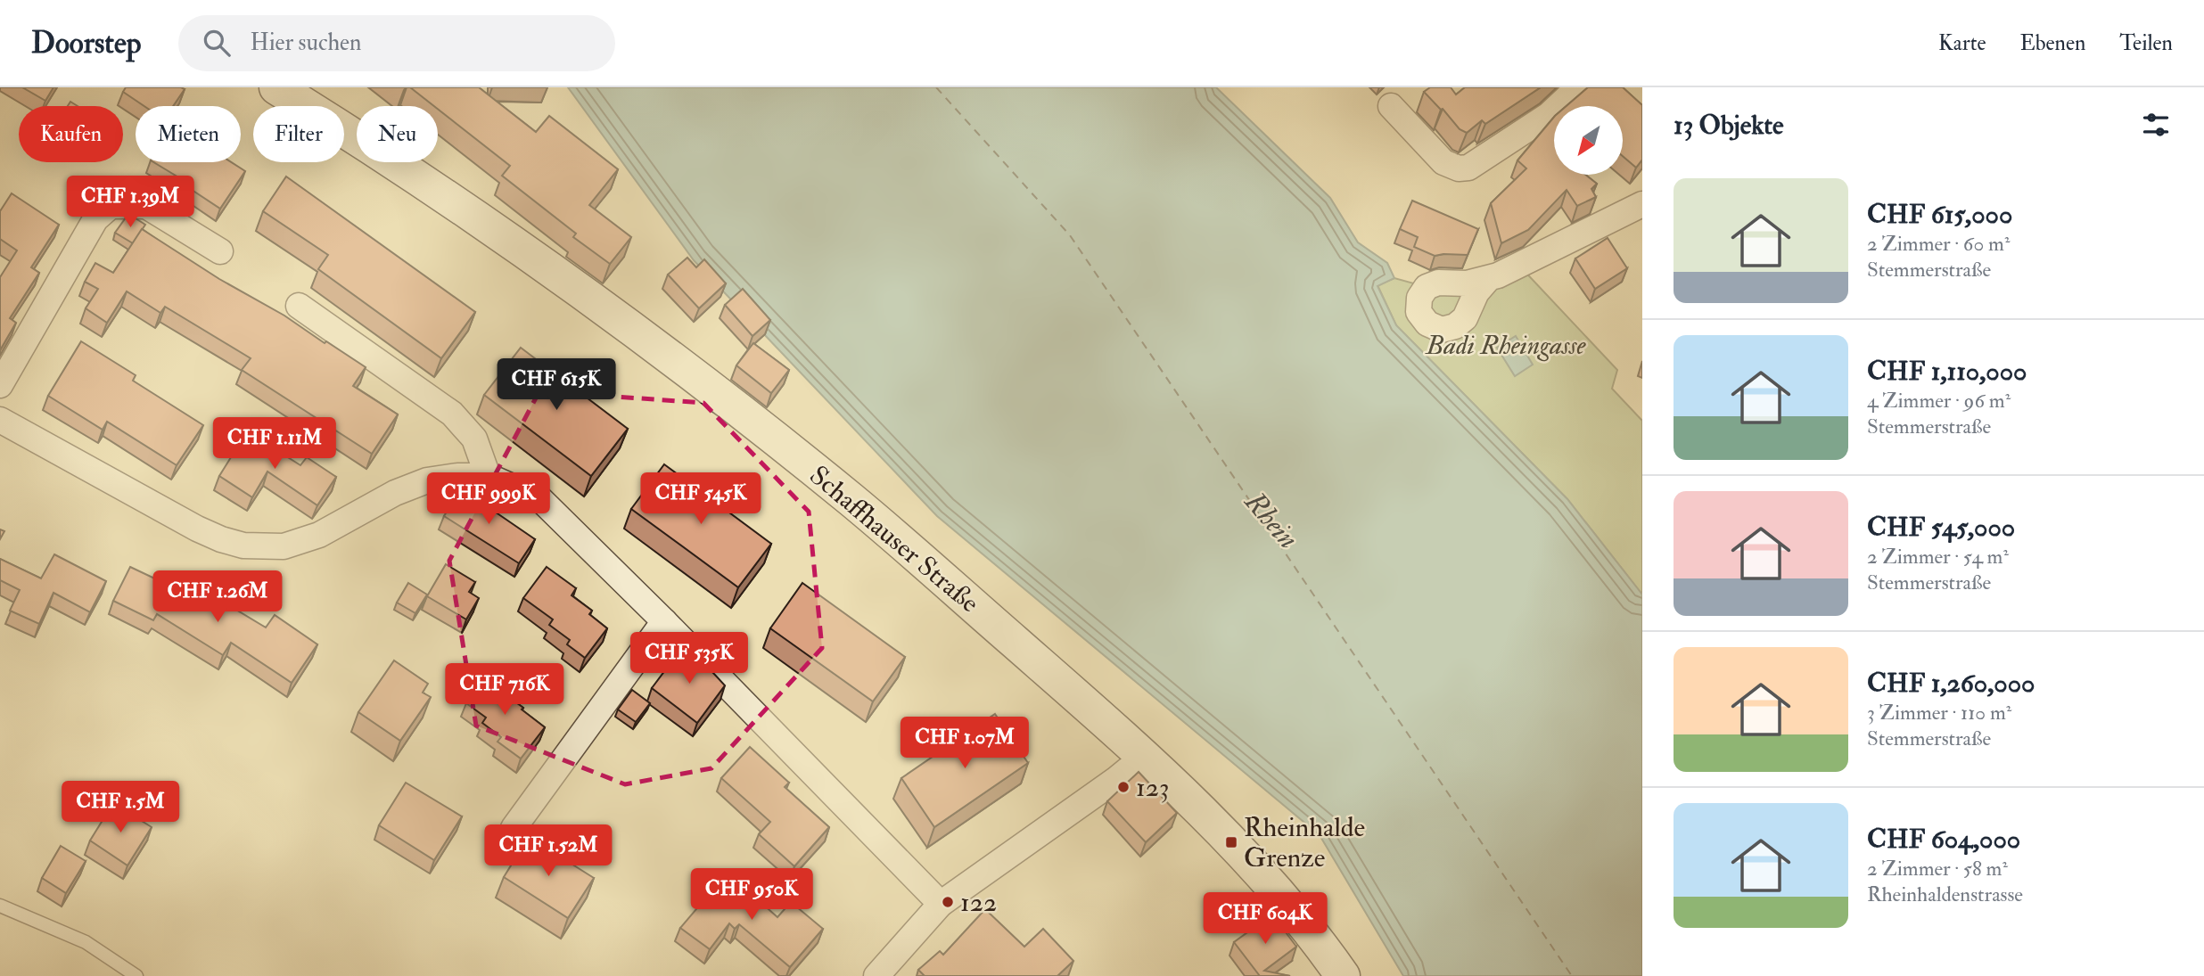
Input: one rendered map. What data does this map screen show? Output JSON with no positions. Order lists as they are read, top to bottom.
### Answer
{
  "streets": {
    "main road": ["Schaffhauser Straße"]
  },
  "water": ["Rhein"],
  "parks": ["Badi Rheingasse"],
  "places": {
    "other": ["123", "122"],
    "transit": ["Rheinhalde Grenze"]
  },
  "north": "bottom left",
  "page": {
    "header": "Doorstep",
    "search": "Hier suchen",
    "nav": ["Karte", "Ebenen", "Teilen"],
    "heading": "13 Objekte",
    "chip": [
      "Kaufen",
      "Mieten",
      "Filter",
      "Neu"
    ],
    "list": [
      {
        "name": "CHF 615,000",
        "note": "2 Zimmer · 60 m² · Stemmerstraße"
      },
      {
        "name": "CHF 1,110,000",
        "note": "4 Zimmer · 96 m² · Stemmerstraße"
      },
      {
        "name": "CHF 545,000",
        "note": "2 Zimmer · 54 m² · Stemmerstraße"
      },
      {
        "name": "CHF 1,260,000",
        "note": "3 Zimmer · 110 m² · Stemmerstraße"
      },
      {
        "name": "CHF 604,000",
        "note": "2 Zimmer · 58 m² · Rheinhaldenstrasse"
      }
    ],
    "price": [
      "CHF 1.39M",
      "CHF 615K",
      "CHF 1.11M",
      "CHF 999K",
      "CHF 545K",
      "CHF 1.26M",
      "CHF 535K",
      "CHF 716K",
      "CHF 1.07M",
      "CHF 1.5M",
      "CHF 1.52M",
      "CHF 950K",
      "CHF 604K"
    ]
  }
}
